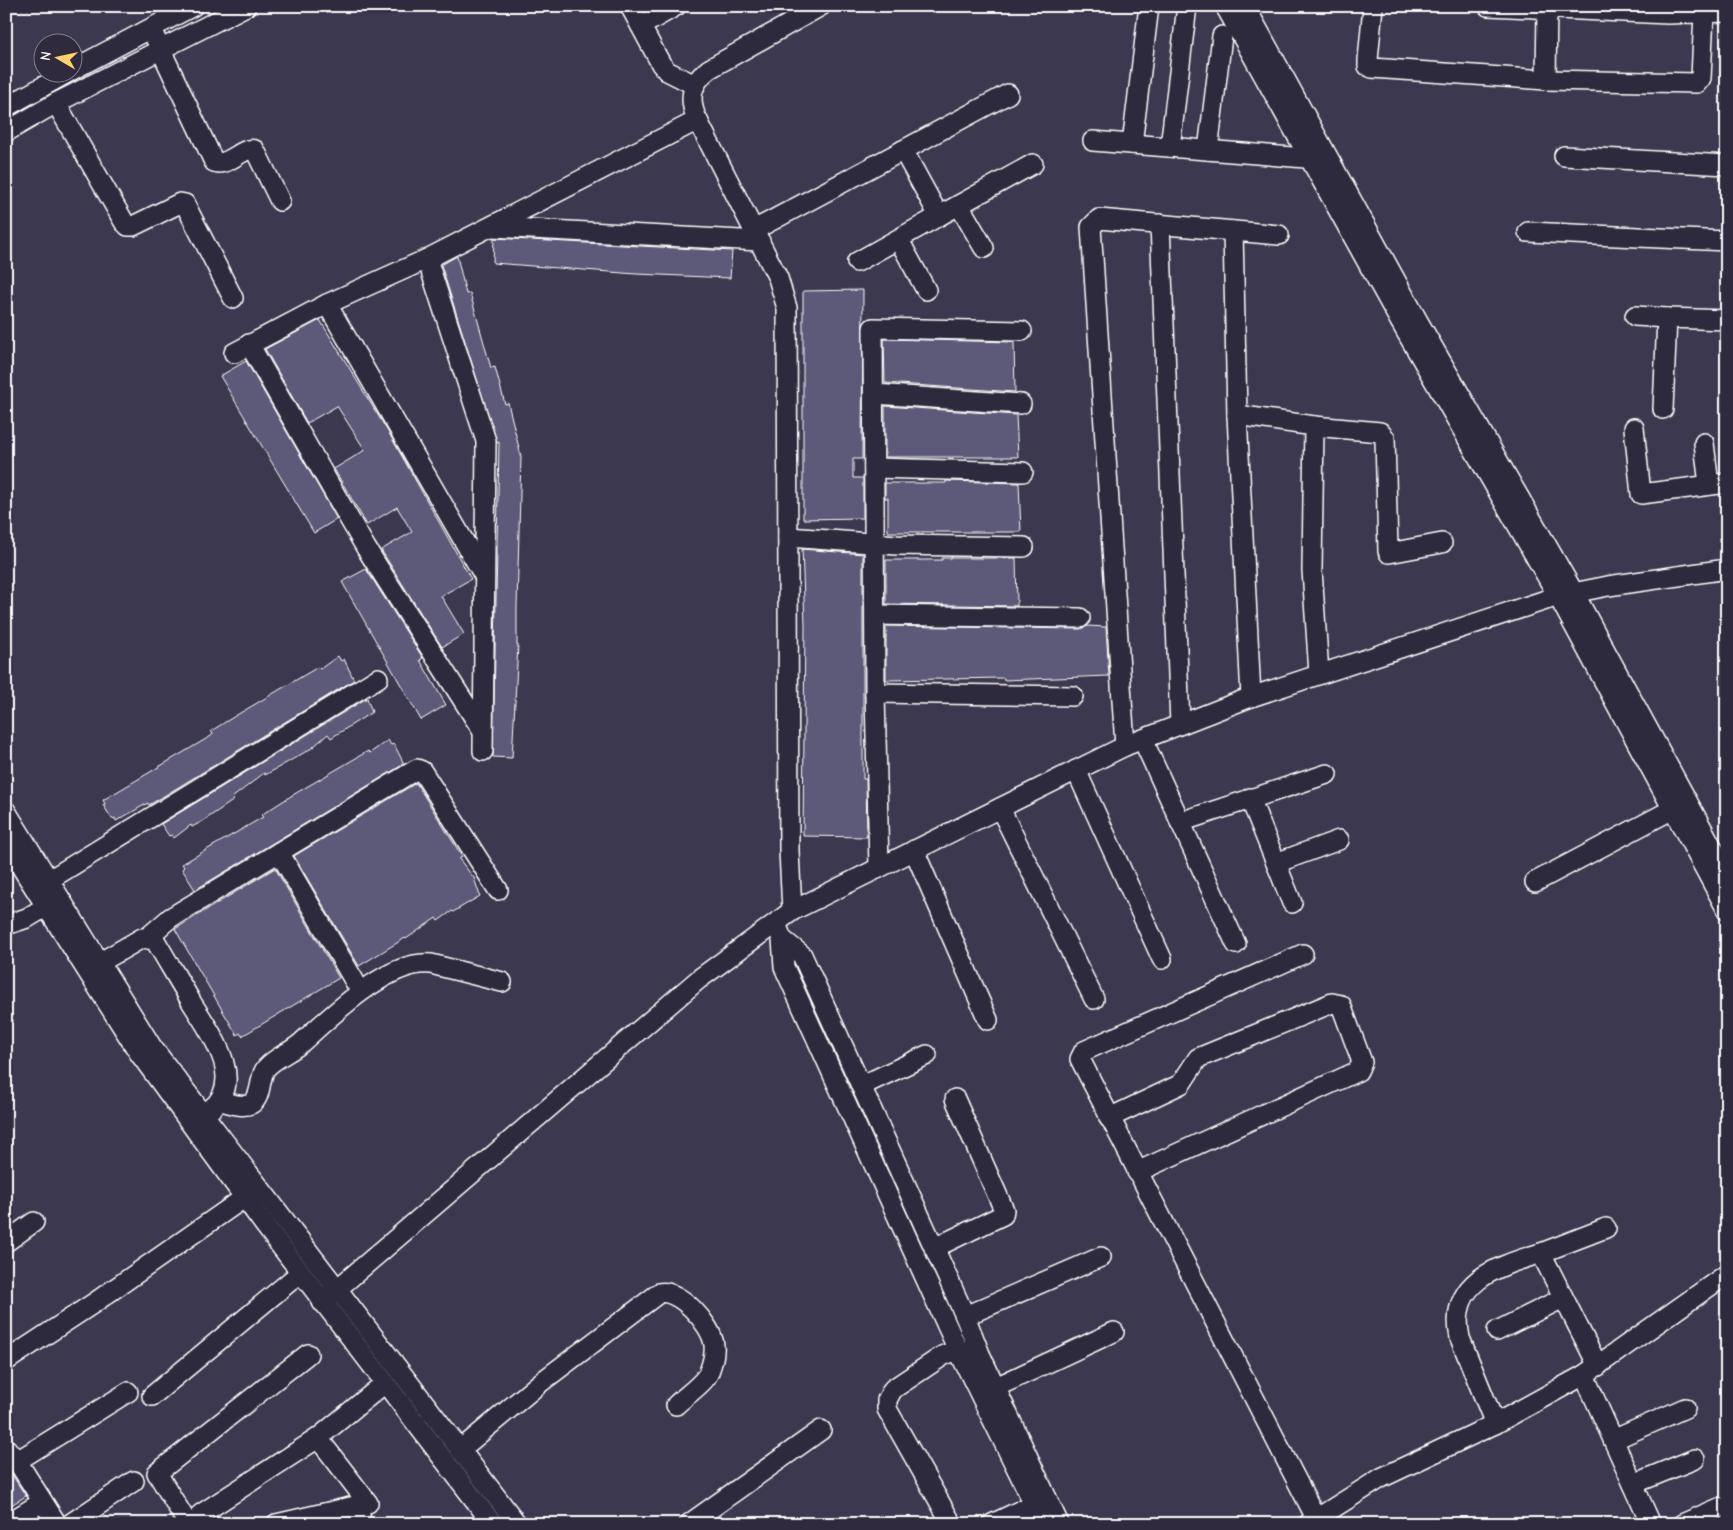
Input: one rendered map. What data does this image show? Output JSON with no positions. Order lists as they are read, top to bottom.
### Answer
{
  "north": "left"
}
